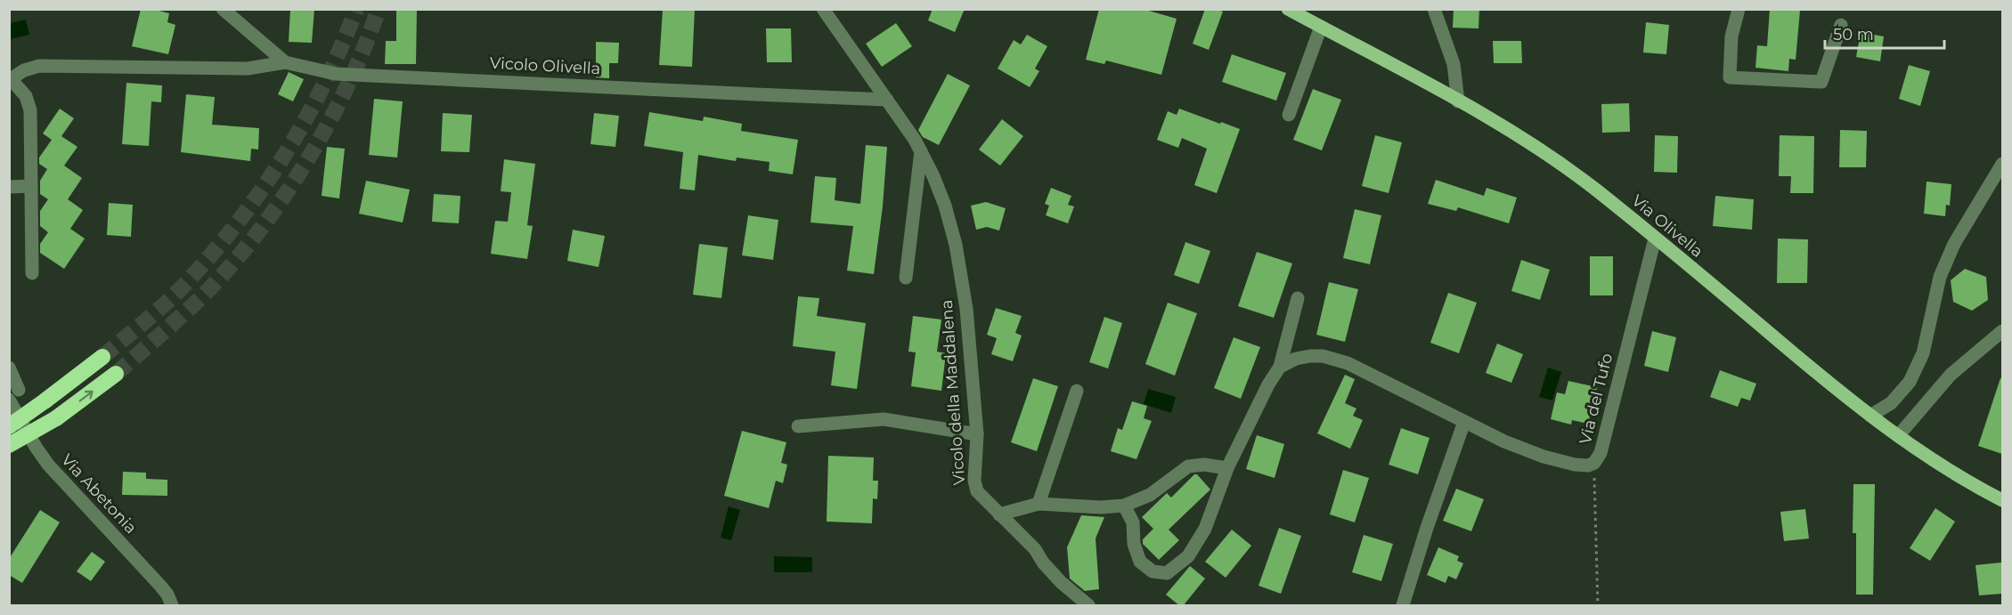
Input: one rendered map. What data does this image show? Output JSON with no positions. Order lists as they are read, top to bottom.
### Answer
{
  "streets": {
    "main road": ["Via Olivella"],
    "street": [
      "Vicolo Olivella",
      "Vicolo della Maddalena",
      "Via del Tufo",
      "Via Abetonia"
    ]
  },
  "crossings": [
    ["Vicolo Olivella", "Vicolo della Maddalena"],
    ["Via Olivella", "Via del Tufo"]
  ],
  "scale_bar": "50 m"
}
